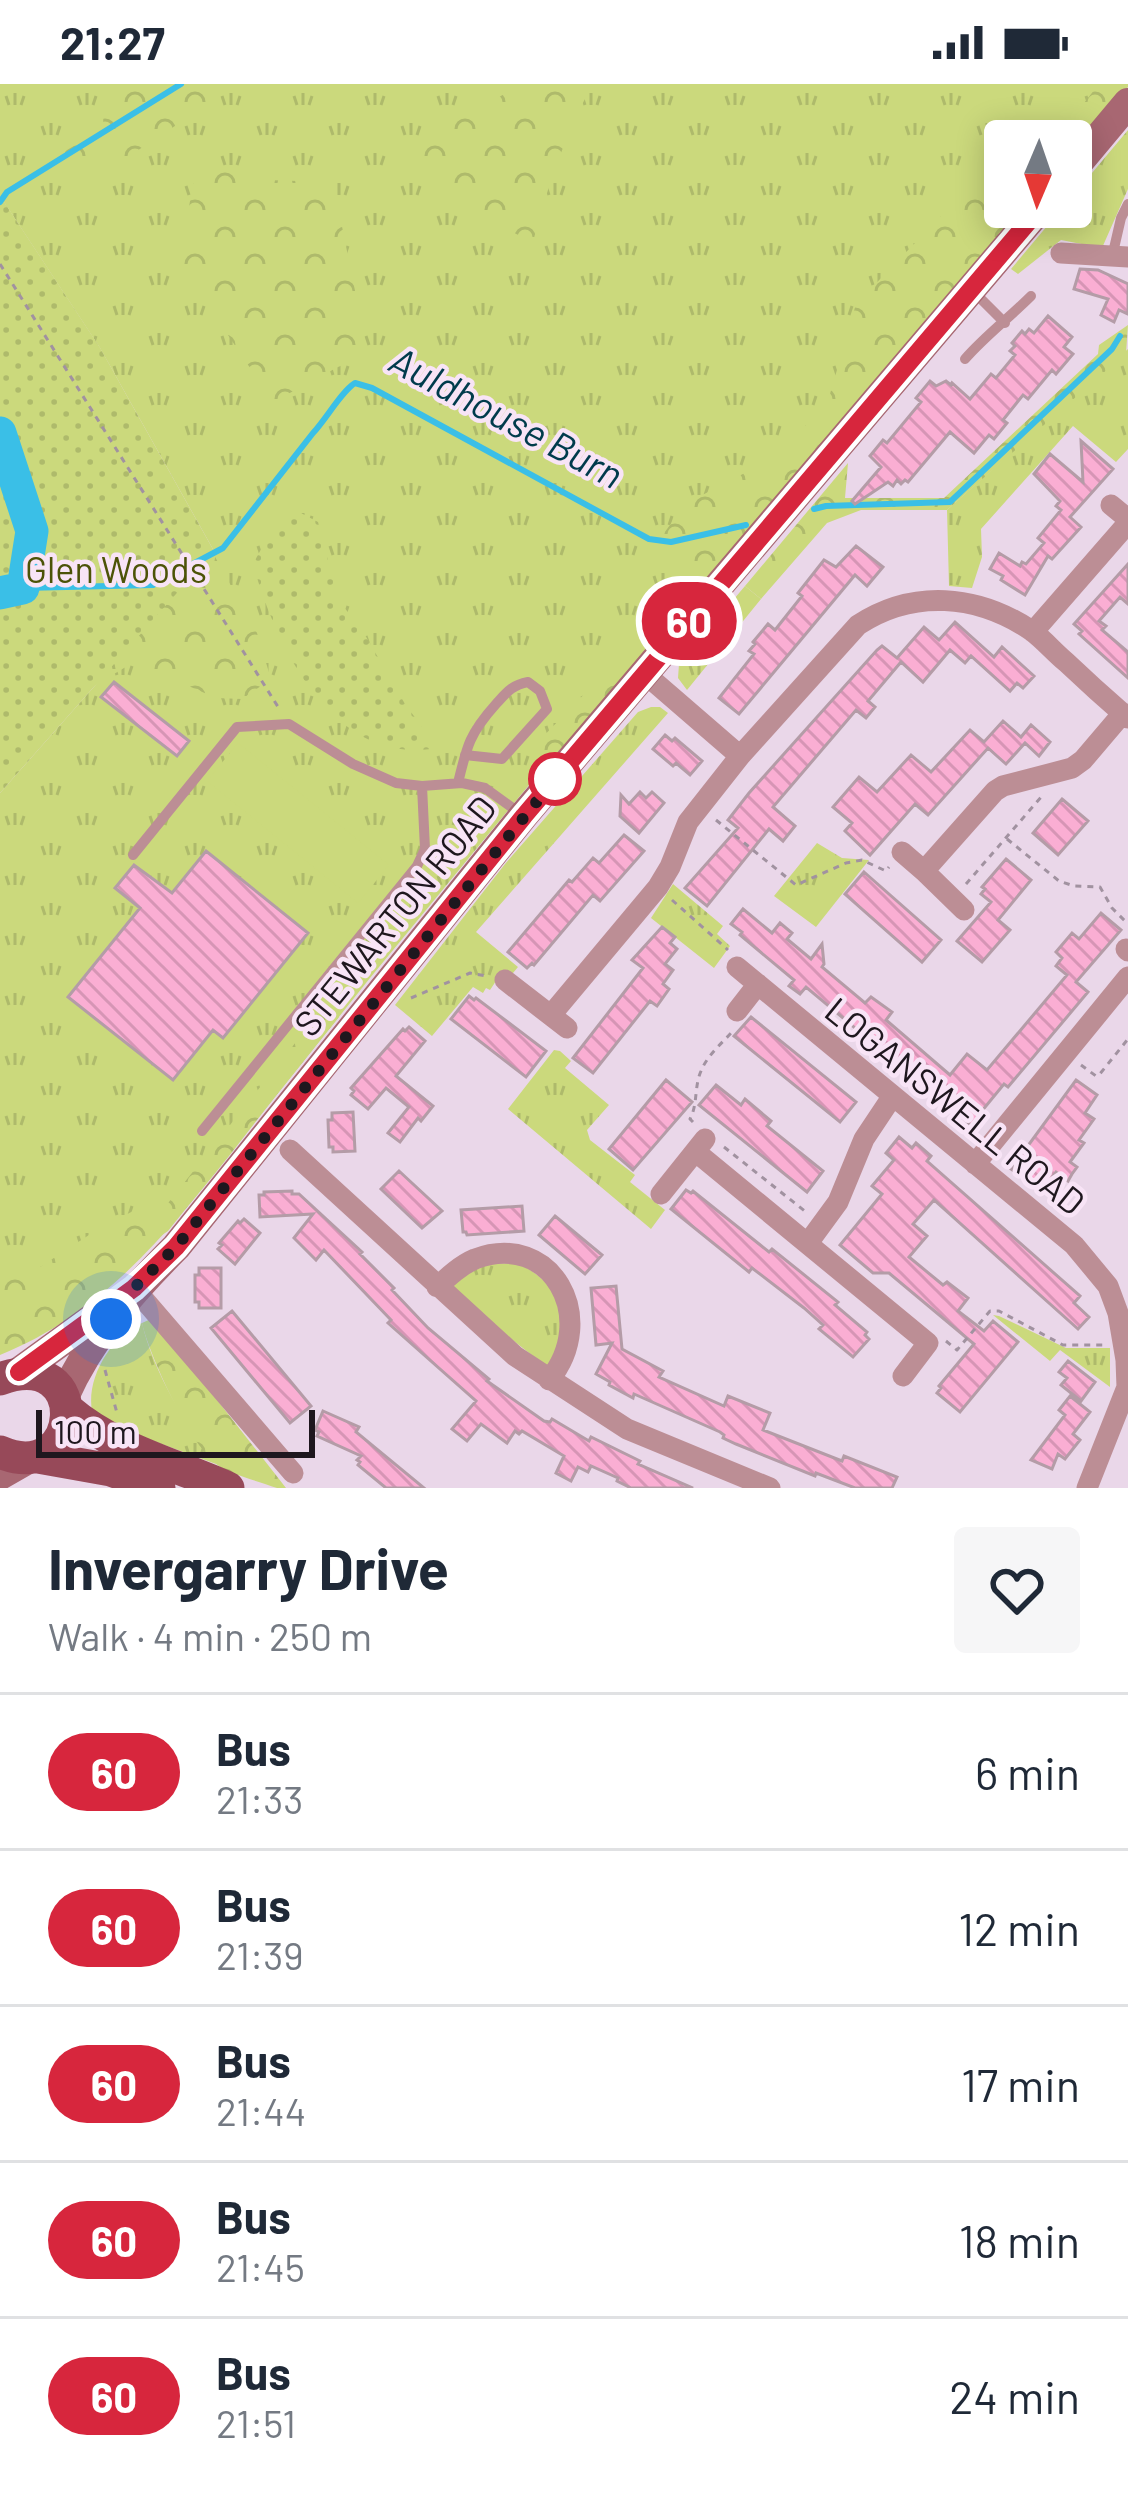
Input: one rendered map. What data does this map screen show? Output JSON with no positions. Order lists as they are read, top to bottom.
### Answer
{
  "streets": {
    "main road": ["STEWARTON ROAD"],
    "street": ["LOGANSWELL ROAD"]
  },
  "water": ["Auldhouse Burn"],
  "parks": ["Glen Woods"],
  "lines": ["bus line 60"],
  "scale_bar": "100 m",
  "north": "bottom",
  "page": {
    "status": "21:27",
    "on_map": "60",
    "scale": "100 m",
    "heading": ["Invergarry Drive", "Walk · 4 min · 250 m"],
    "list": [
      {
        "mark": "60",
        "name": "Bus",
        "note": "21:33",
        "value": "6 min"
      },
      {
        "mark": "60",
        "name": "Bus",
        "note": "21:39",
        "value": "12 min"
      },
      {
        "mark": "60",
        "name": "Bus",
        "note": "21:44",
        "value": "17 min"
      },
      {
        "mark": "60",
        "name": "Bus",
        "note": "21:45",
        "value": "18 min"
      },
      {
        "mark": "60",
        "name": "Bus",
        "note": "21:51",
        "value": "24 min"
      }
    ]
  }
}
